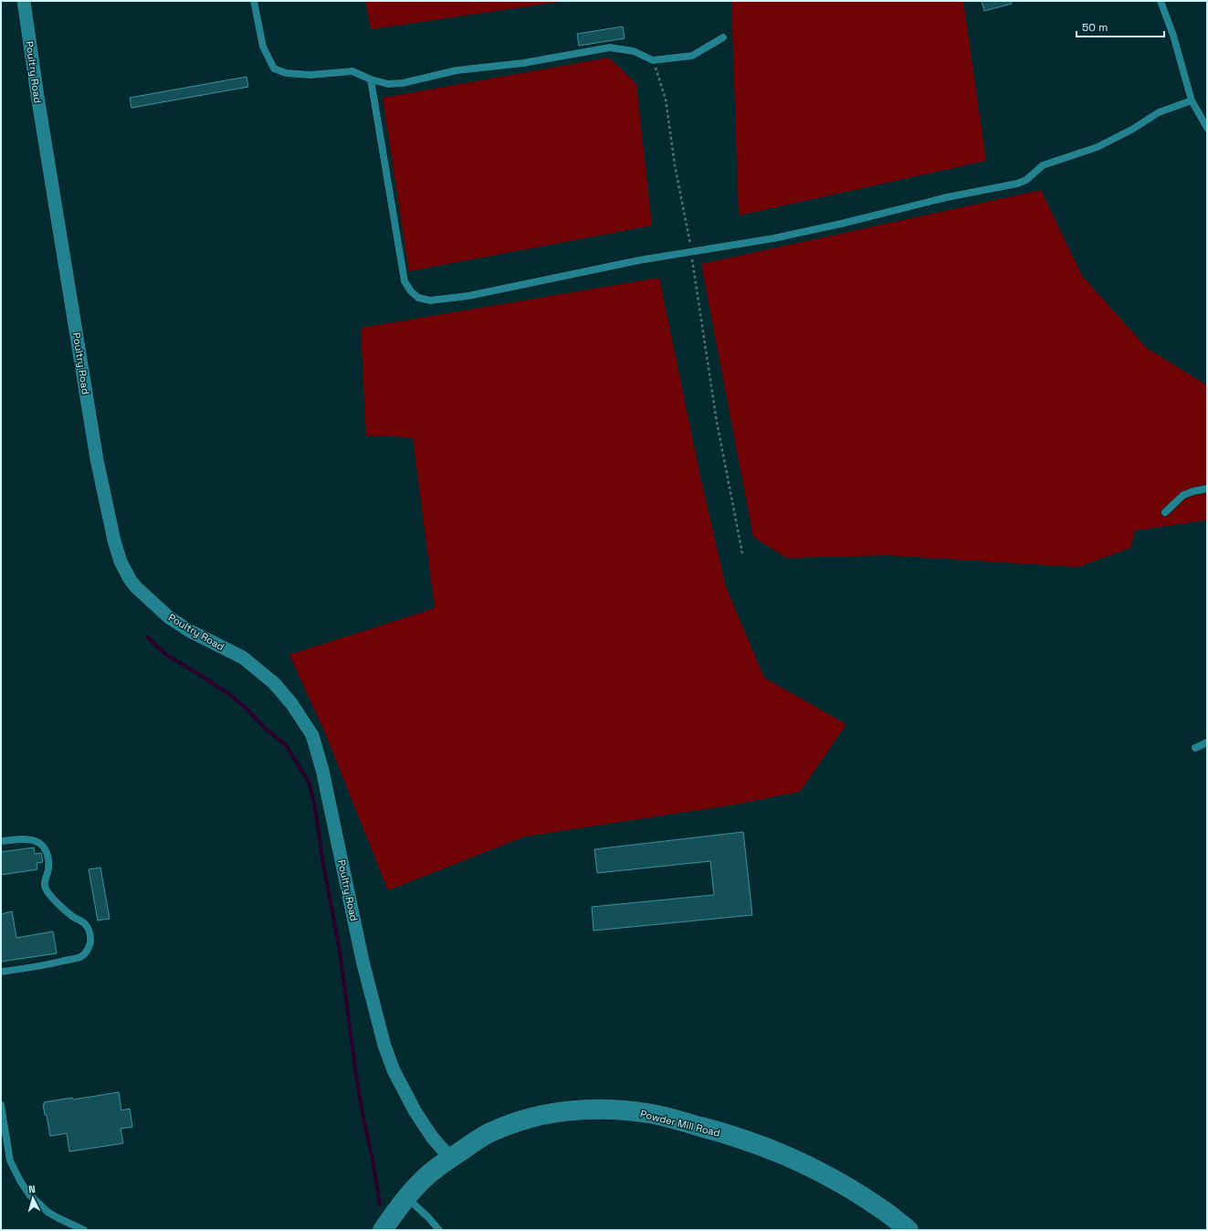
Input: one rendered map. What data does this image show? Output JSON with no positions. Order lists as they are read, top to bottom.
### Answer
{
  "streets": {
    "main road": ["Powder Mill Road"],
    "street": ["Poultry Road"]
  },
  "crossings": [
    ["Poultry Road", "Powder Mill Road"]
  ],
  "scale_bar": "50 m",
  "north": "top"
}
